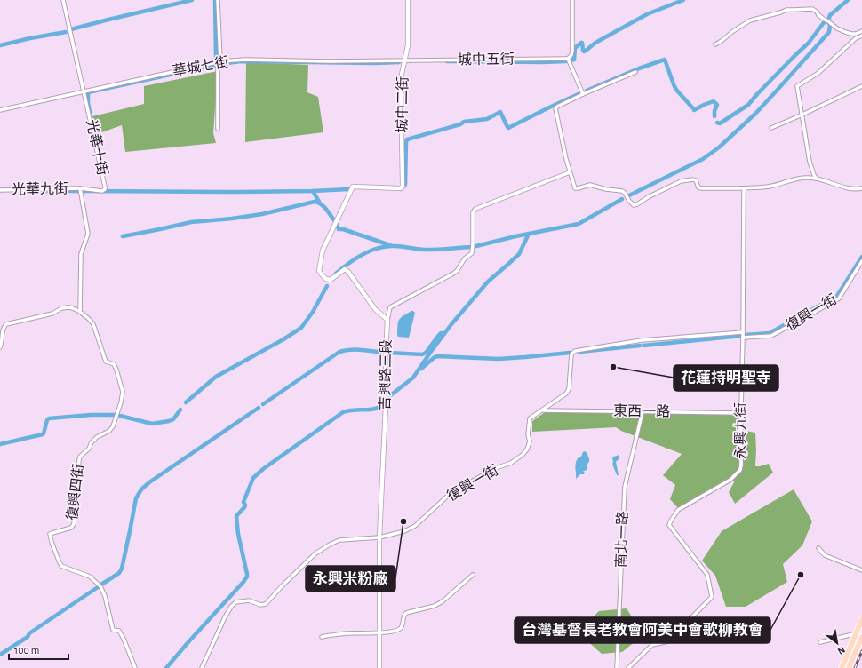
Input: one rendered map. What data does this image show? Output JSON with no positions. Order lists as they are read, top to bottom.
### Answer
{
  "streets": {
    "street": [
      "城中五街",
      "華城七街",
      "城中二街",
      "光華十街",
      "光華九街",
      "復興一街",
      "吉興路三段",
      "東西一路",
      "永興九街",
      "復興四街",
      "南北一路"
    ]
  },
  "crossings": [
    ["城中五街", "華城七街"],
    ["城中五街", "城中二街"],
    ["華城七街", "城中二街"],
    ["華城七街", "光華十街"],
    ["城中二街", "吉興路三段"],
    ["光華十街", "光華九街"],
    ["光華十街", "復興四街"],
    ["復興一街", "吉興路三段"],
    ["復興一街", "東西一路"],
    ["復興一街", "永興九街"],
    ["東西一路", "永興九街"],
    ["東西一路", "南北一路"]
  ],
  "places": ["花蓮持明聖寺", "永興米粉廠", "台灣基督長老教會阿美中會歌柳教會"],
  "scale_bar": "100 m",
  "north": "bottom right"
}
